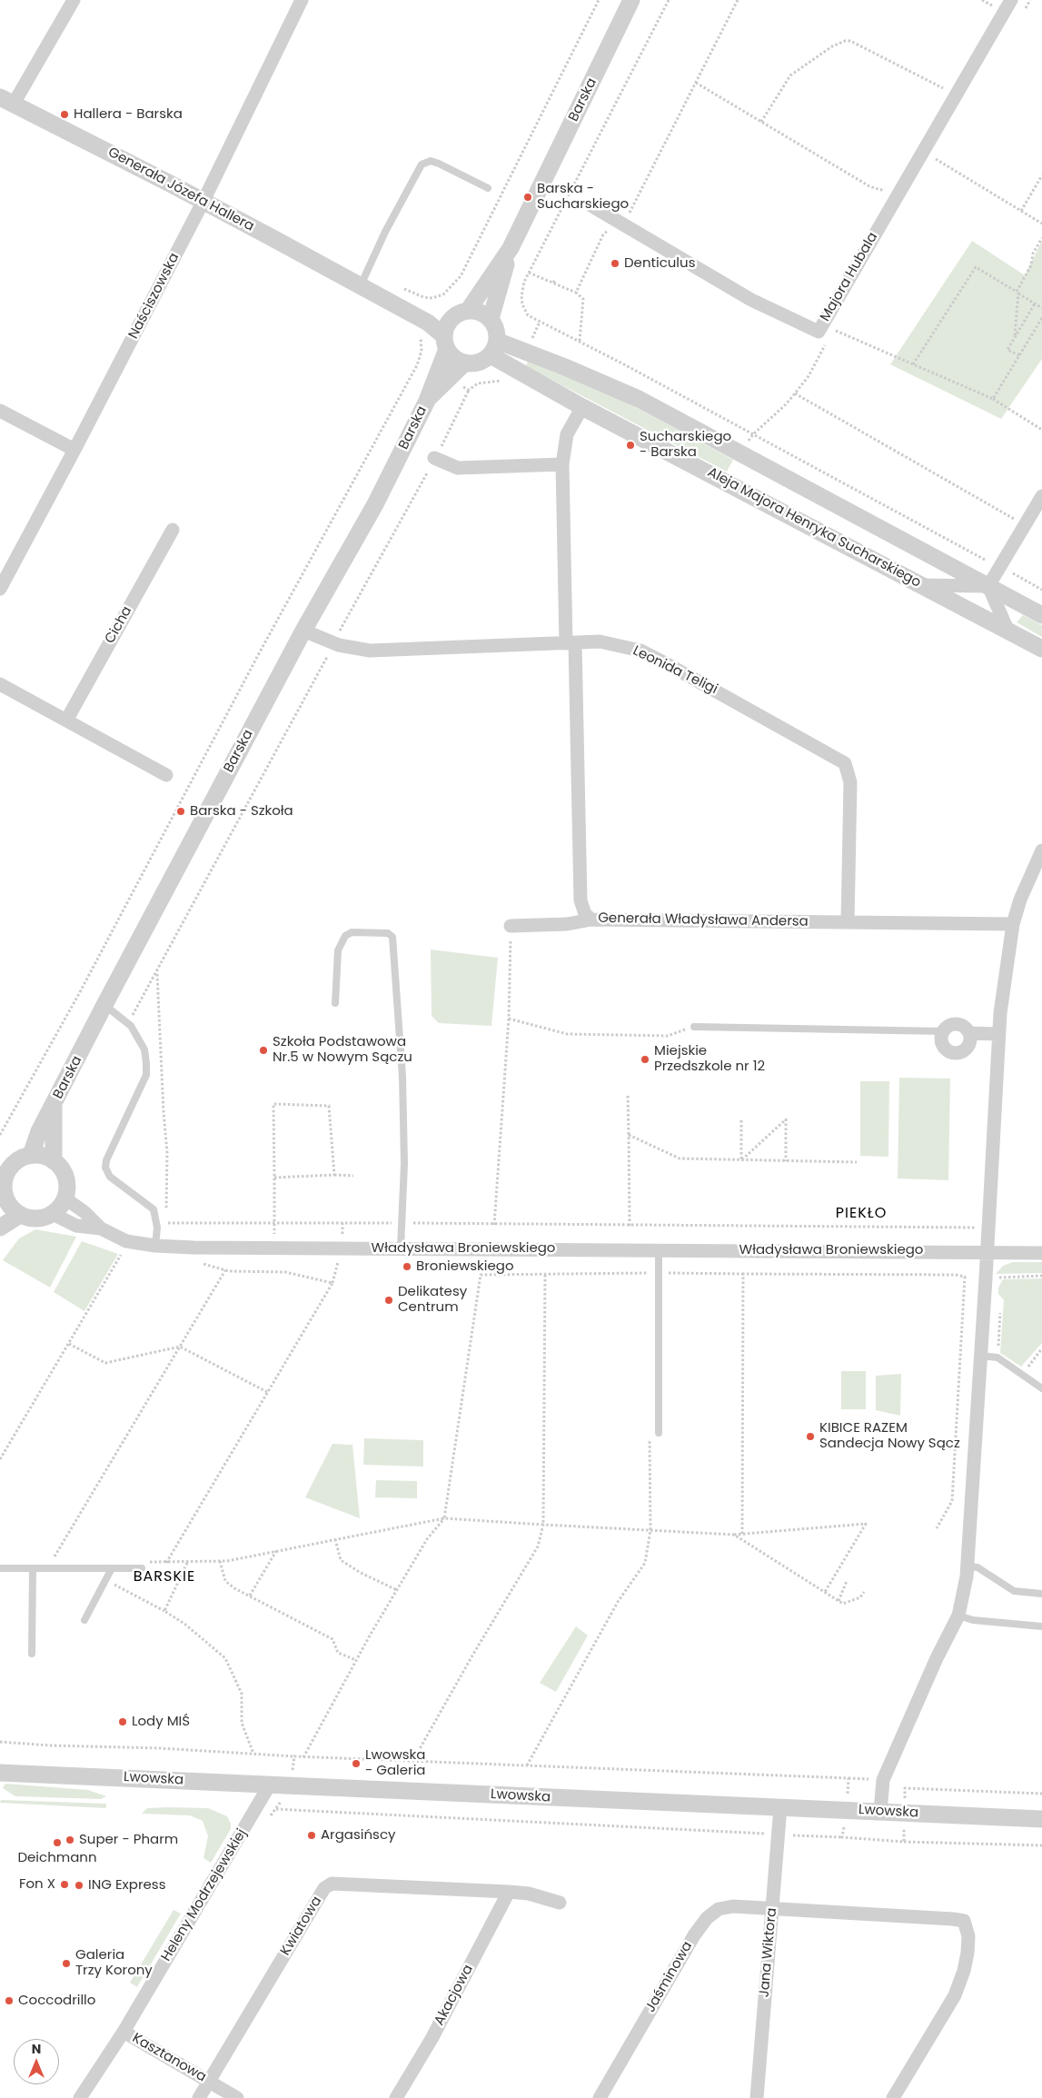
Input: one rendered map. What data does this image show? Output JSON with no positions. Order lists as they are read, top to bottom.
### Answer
{
  "streets": {
    "street": [
      "Barska",
      "Generała Józefa Hallera",
      "Majora Hubala",
      "Naściszowska",
      "Aleja Majora Henryka Sucharskiego",
      "Cicha",
      "Leonida Teligi",
      "Generała Władysława Andersa",
      "Władysława Broniewskiego",
      "Lwowska",
      "Heleny Modrzejewskiej",
      "Kwiatowa",
      "Jana Wiktora",
      "Jaśminowa",
      "Akacjowa",
      "Kasztanowa"
    ]
  },
  "crossings": [
    ["Barska", "Generała Józefa Hallera"],
    ["Barska", "Aleja Majora Henryka Sucharskiego"],
    ["Barska", "Leonida Teligi"],
    ["Barska", "Władysława Broniewskiego"],
    ["Generała Józefa Hallera", "Naściszowska"],
    ["Generała Józefa Hallera", "Aleja Majora Henryka Sucharskiego"],
    ["Aleja Majora Henryka Sucharskiego", "Generała Władysława Andersa"],
    ["Leonida Teligi", "Generała Władysława Andersa"],
    ["Lwowska", "Heleny Modrzejewskiej"],
    ["Lwowska", "Jana Wiktora"],
    ["Heleny Modrzejewskiej", "Kasztanowa"],
    ["Kwiatowa", "Akacjowa"],
    ["Kwiatowa", "Kasztanowa"],
    ["Jana Wiktora", "Jaśminowa"]
  ],
  "districts": ["PIEKŁO", "BARSKIE"],
  "places": [
    "Hallera - Barska",
    "Barska - Sucharskiego",
    "Denticulus",
    "Sucharskiego - Barska",
    "Barska - Szkoła",
    "Szkoła Podstawowa Nr.5 w Nowym Sączu",
    "Miejskie Przedszkole nr 12",
    "Broniewskiego",
    "Delikatesy Centrum",
    "KIBICE RAZEM Sandecja Nowy Sącz",
    "Lody MIŚ",
    "Lwowska - Galeria",
    "Argasińscy",
    "Super - Pharm",
    "Deichmann",
    "Fon X",
    "ING Express",
    "Galeria Trzy Korony",
    "Coccodrillo"
  ],
  "north": "top"
}
